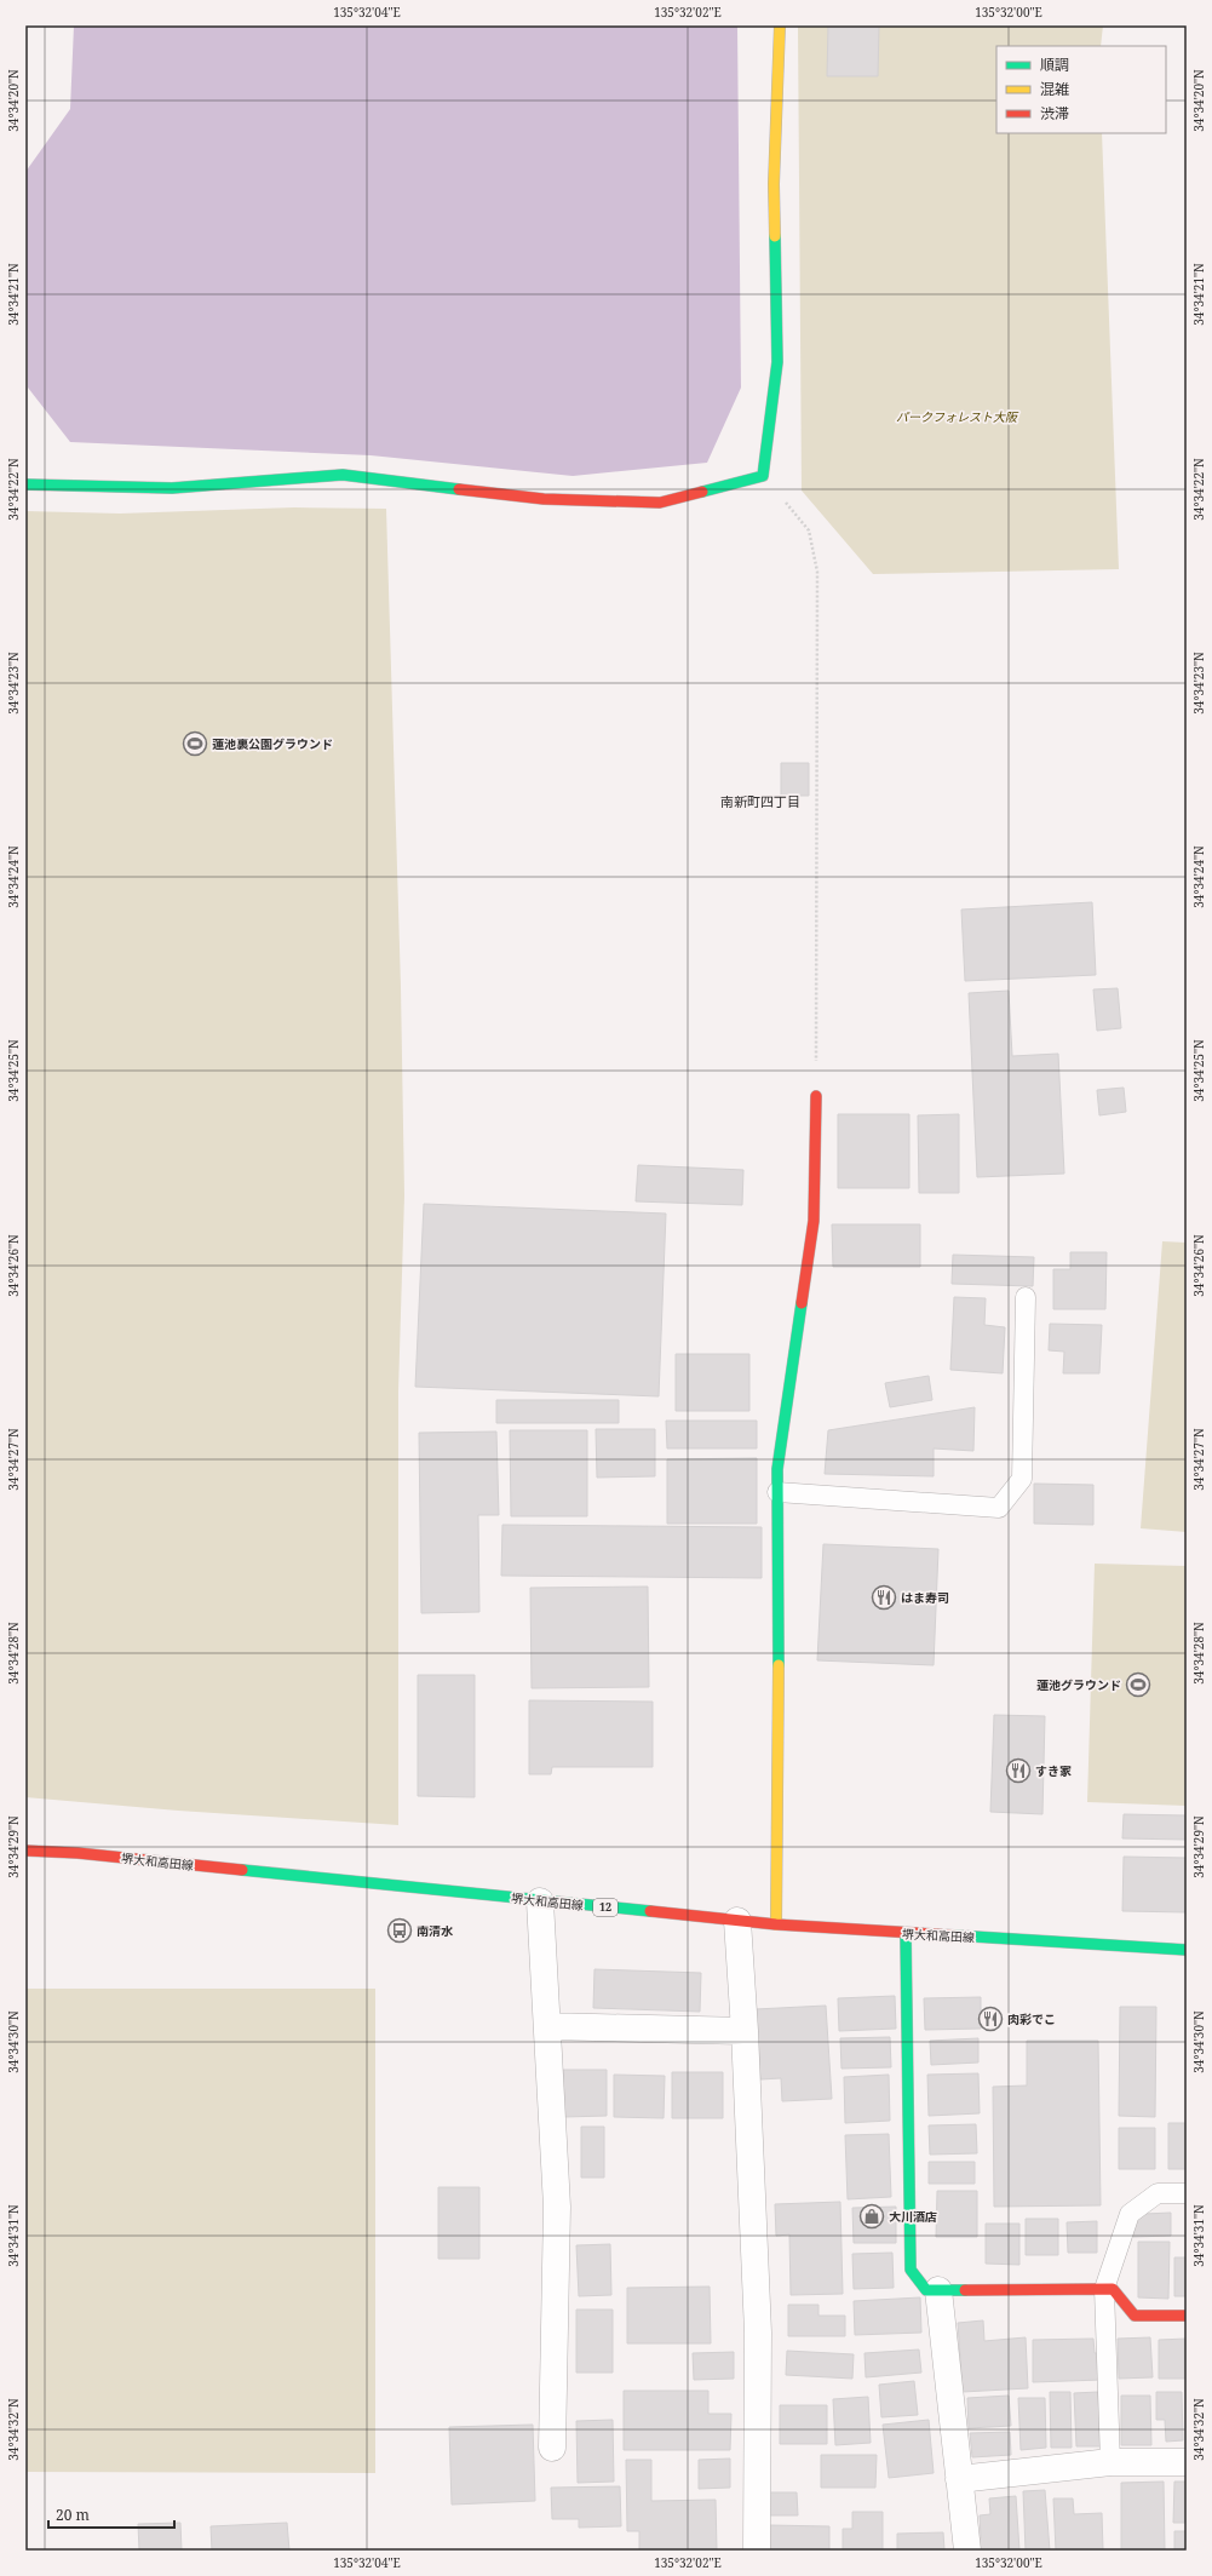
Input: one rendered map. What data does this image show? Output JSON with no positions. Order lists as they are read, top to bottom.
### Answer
{
  "streets": {
    "street": ["堺大和高田線", "12"]
  },
  "districts": ["南新町四丁目"],
  "parks": ["パークフォレスト大阪"],
  "places": {
    "sports": ["蓮池裏公園グラウンド", "蓮池グラウンド"],
    "restaurant": ["はま寿司", "すき家", "肉彩でこ"],
    "bus stop": ["南清水"],
    "shop": ["大川酒店"]
  },
  "legend": ["順調", "混雑", "渋滞"],
  "scale_bar": "20 m",
  "coordinates": [
    "135°32'04\"E",
    "135°32'02\"E",
    "135°32'00\"E",
    "34°34'20\"N",
    "34°34'21\"N",
    "34°34'22\"N",
    "34°34'23\"N",
    "34°34'24\"N",
    "34°34'25\"N",
    "34°34'26\"N",
    "34°34'27\"N",
    "34°34'28\"N",
    "34°34'29\"N",
    "34°34'30\"N",
    "34°34'31\"N",
    "34°34'32\"N"
  ]
}
